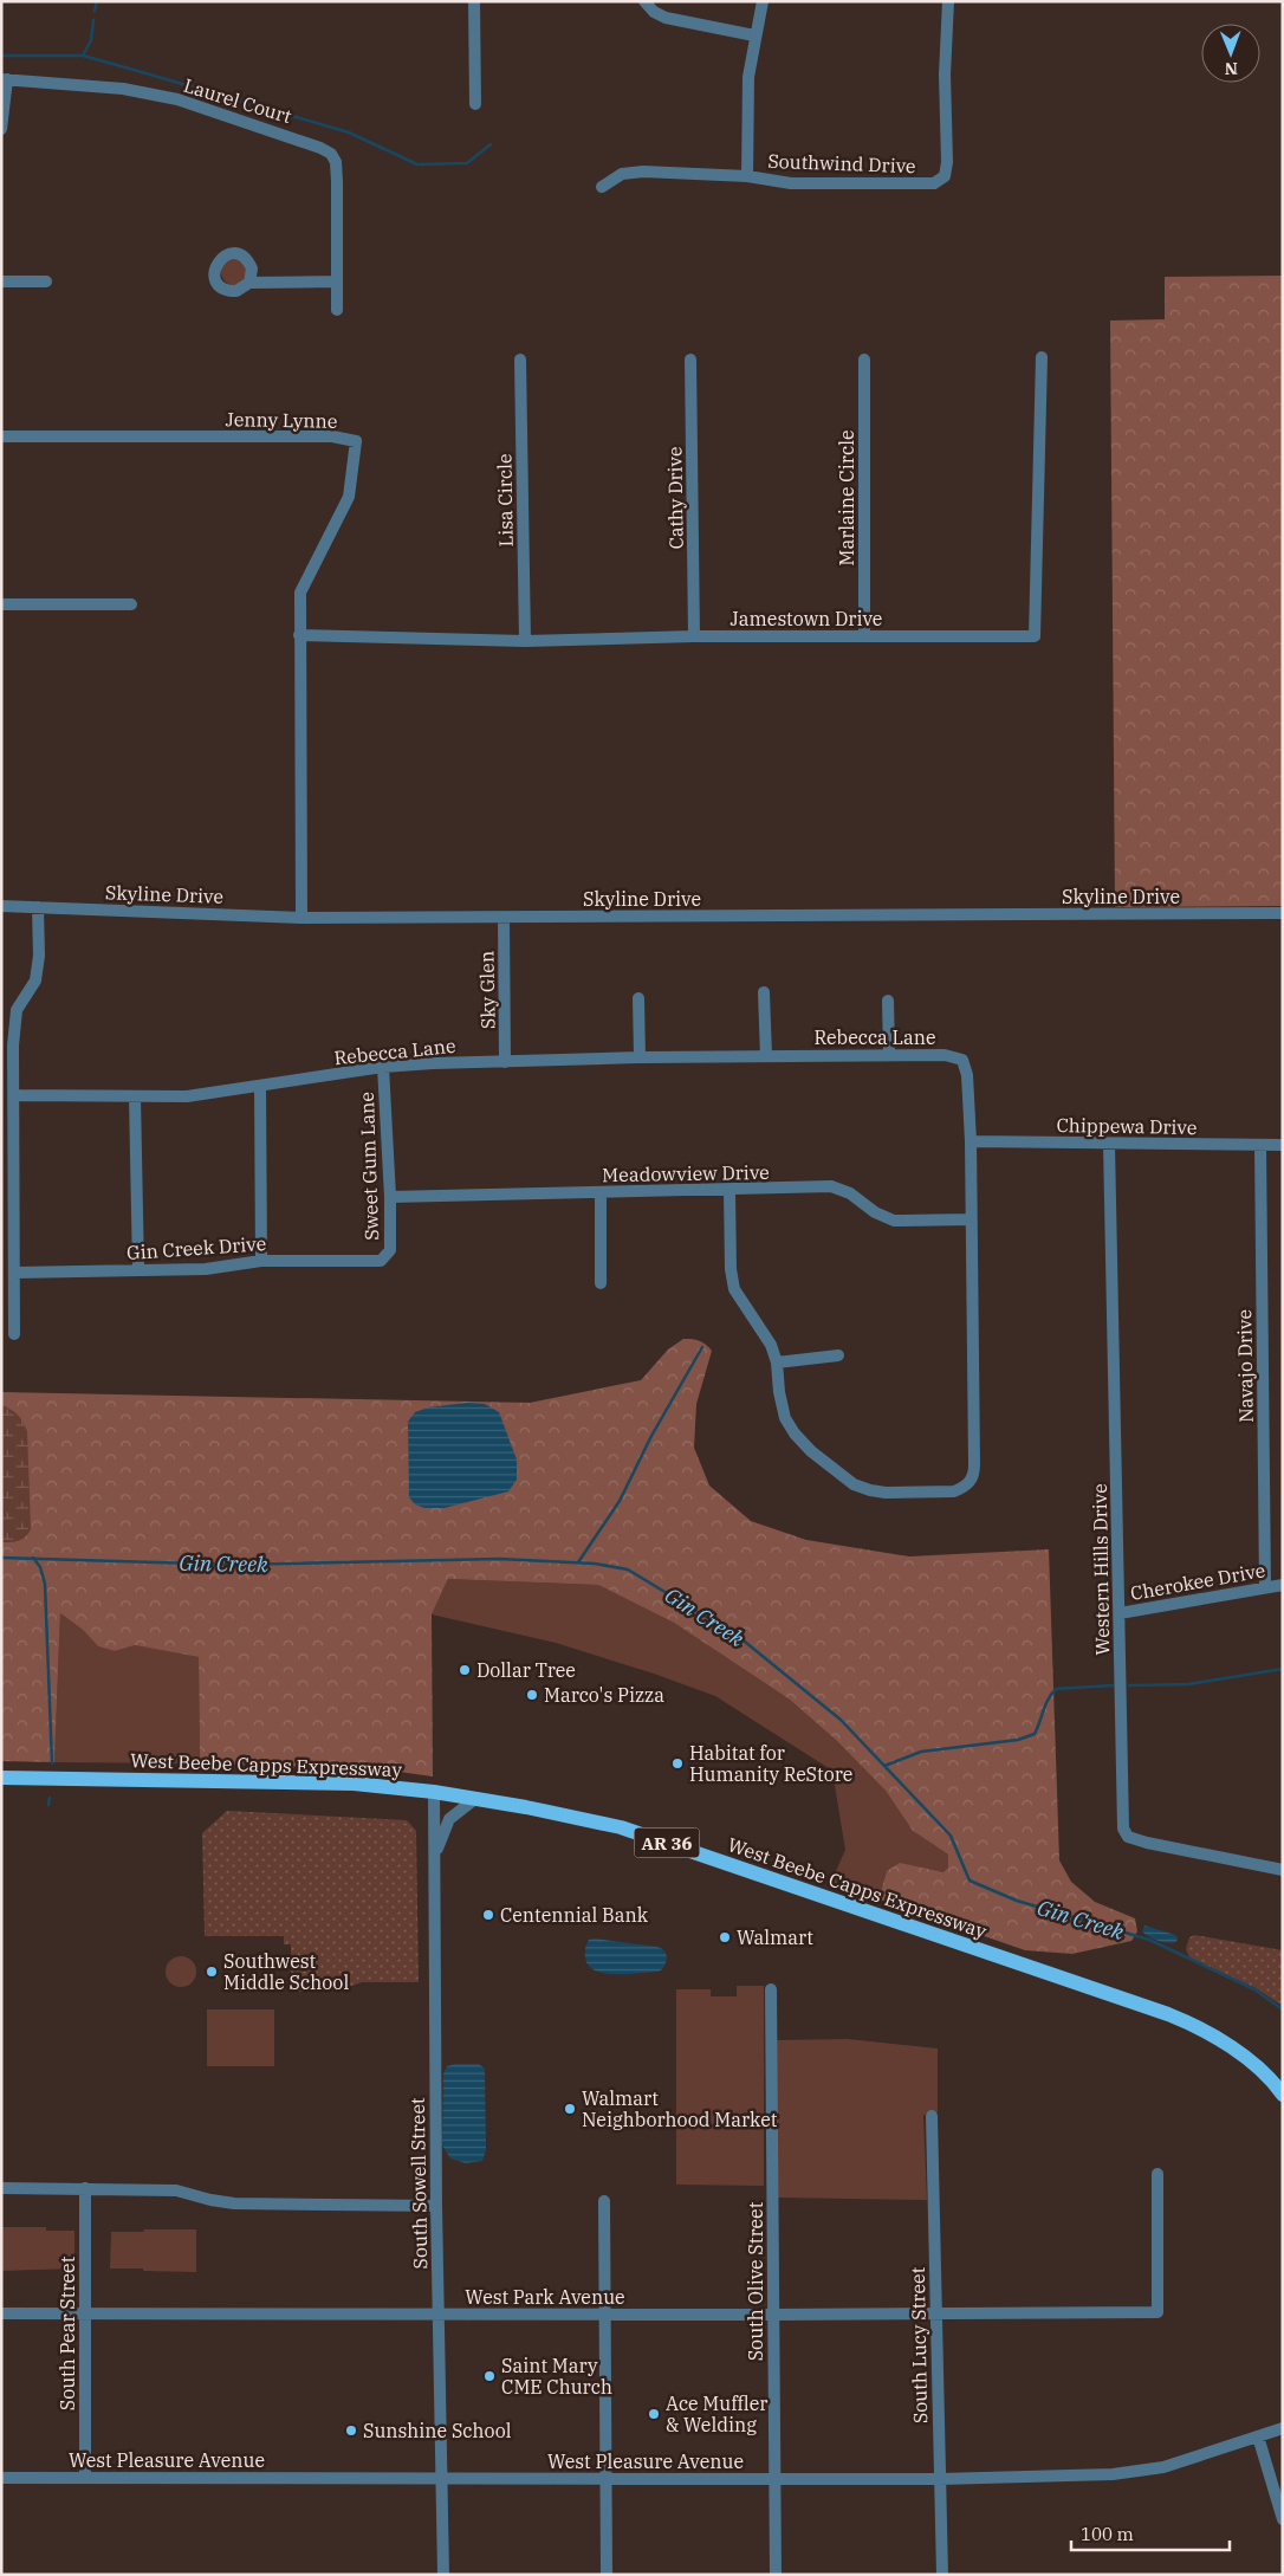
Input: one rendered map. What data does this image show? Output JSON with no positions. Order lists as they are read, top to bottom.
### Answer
{
  "streets": {
    "main road": ["West Beebe Capps Expressway", "AR 36"],
    "street": [
      "Laurel Court",
      "Southwind Drive",
      "Jenny Lynne",
      "Cathy Drive",
      "Marlaine Circle",
      "Lisa Circle",
      "Jamestown Drive",
      "Skyline Drive",
      "Sky Glen",
      "Rebecca Lane",
      "Chippewa Drive",
      "Sweet Gum Lane",
      "Meadowview Drive",
      "Gin Creek Drive",
      "Navajo Drive",
      "Western Hills Drive",
      "Cherokee Drive",
      "South Sowell Street",
      "South Olive Street",
      "West Park Avenue",
      "South Pear Street",
      "South Lucy Street",
      "West Pleasure Avenue"
    ]
  },
  "crossings": [
    ["Jenny Lynne", "Jamestown Drive"],
    ["Jenny Lynne", "Skyline Drive"],
    ["Cathy Drive", "Jamestown Drive"],
    ["Marlaine Circle", "Jamestown Drive"],
    ["Lisa Circle", "Jamestown Drive"],
    ["Skyline Drive", "Sky Glen"],
    ["Sky Glen", "Rebecca Lane"],
    ["Rebecca Lane", "Chippewa Drive"],
    ["Rebecca Lane", "Sweet Gum Lane"],
    ["Rebecca Lane", "Meadowview Drive"],
    ["Chippewa Drive", "Navajo Drive"],
    ["Chippewa Drive", "Western Hills Drive"],
    ["Sweet Gum Lane", "Meadowview Drive"],
    ["Sweet Gum Lane", "Gin Creek Drive"],
    ["Navajo Drive", "Cherokee Drive"],
    ["Western Hills Drive", "Cherokee Drive"],
    ["West Beebe Capps Expressway", "South Sowell Street"],
    ["South Sowell Street", "West Park Avenue"],
    ["South Sowell Street", "West Pleasure Avenue"],
    ["South Olive Street", "West Park Avenue"],
    ["South Olive Street", "West Pleasure Avenue"],
    ["West Park Avenue", "South Pear Street"],
    ["West Park Avenue", "South Lucy Street"],
    ["South Pear Street", "West Pleasure Avenue"],
    ["South Lucy Street", "West Pleasure Avenue"]
  ],
  "water": ["Gin Creek"],
  "places": [
    "Dollar Tree",
    "Marco's Pizza",
    "Habitat for Humanity ReStore",
    "Centennial Bank",
    "Walmart",
    "Southwest Middle School",
    "Walmart Neighborhood Market",
    "Saint Mary CME Church",
    "Ace Muffler & Welding",
    "Sunshine School"
  ],
  "scale_bar": "100 m",
  "north": "bottom"
}
